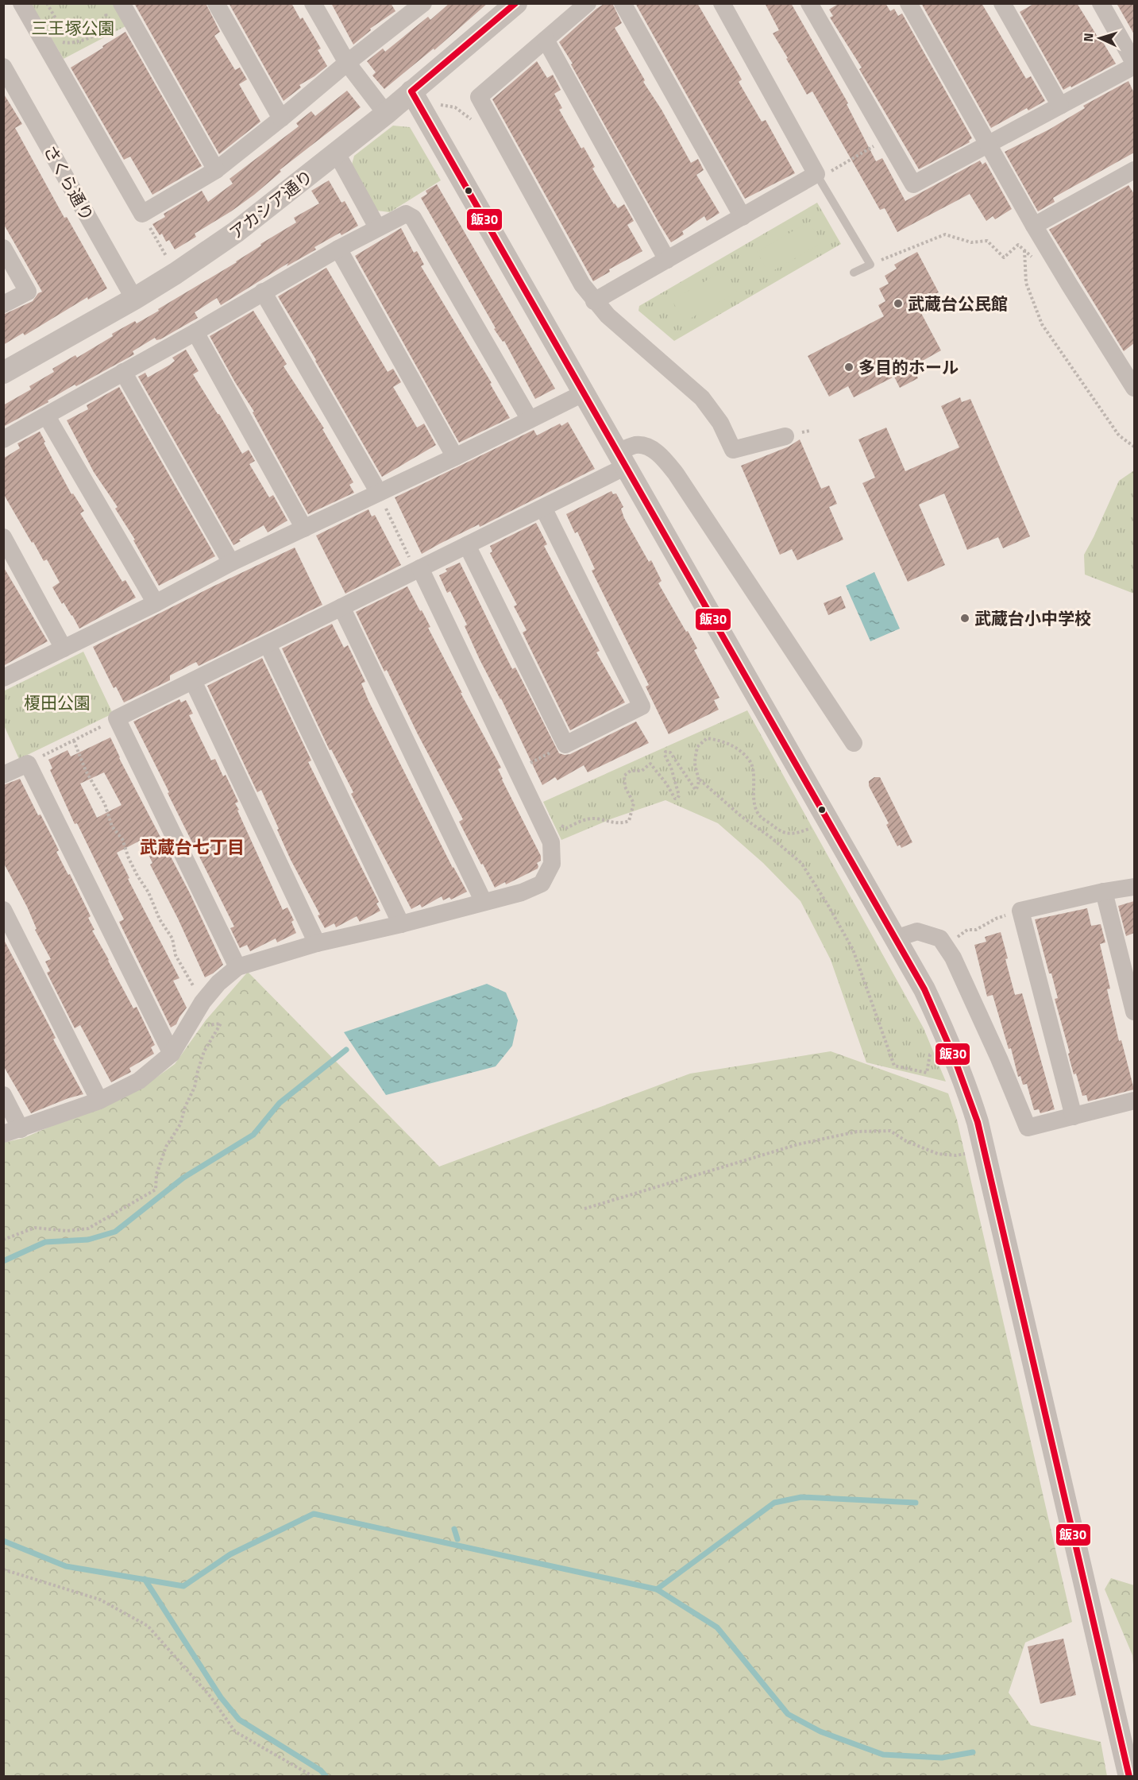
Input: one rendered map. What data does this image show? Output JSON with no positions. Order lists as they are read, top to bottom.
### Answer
{
  "streets": {
    "street": ["さくら通り", "アカシア通り"]
  },
  "crossings": [
    ["さくら通り", "アカシア通り"]
  ],
  "districts": ["武蔵台七丁目"],
  "parks": ["三王塚公園", "榎田公園"],
  "places": ["武蔵台公民館", "多目的ホール", "武蔵台小中学校"],
  "lines": ["transit line 飯30"],
  "north": "left"
}
